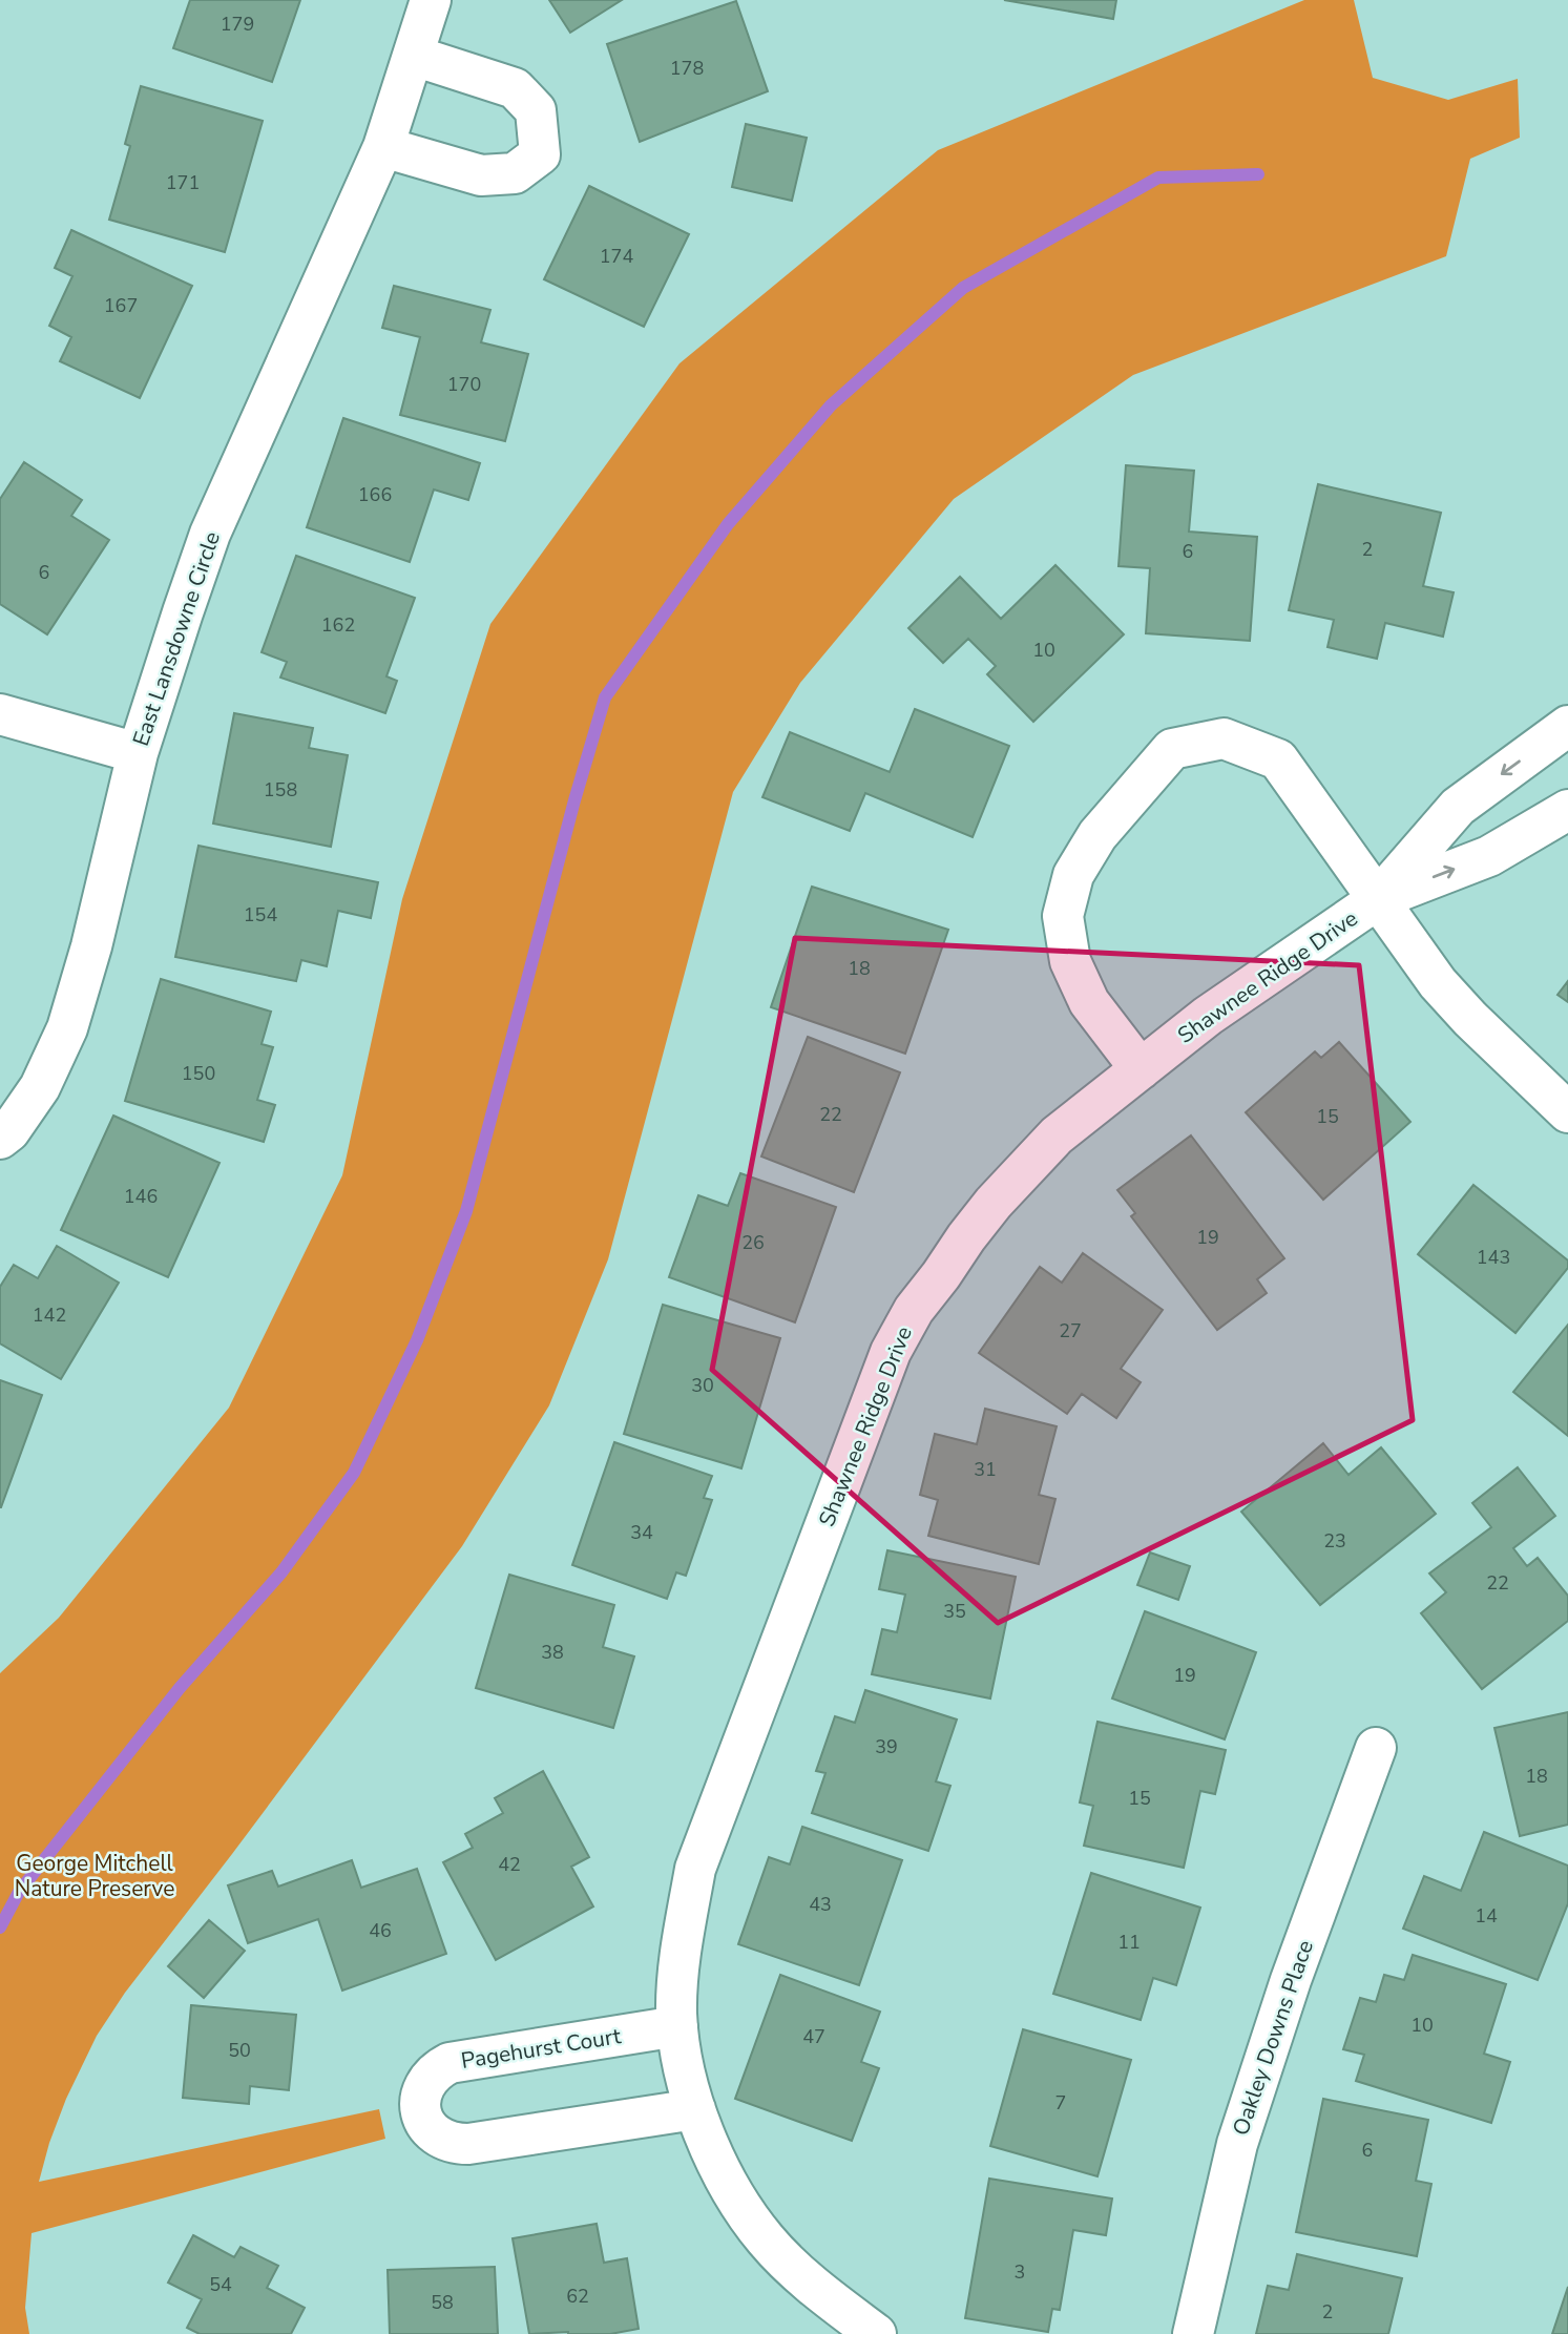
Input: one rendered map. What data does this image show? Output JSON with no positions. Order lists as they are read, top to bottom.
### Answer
{
  "streets": {
    "street": [
      "East Lansdowne Circle",
      "Shawnee Ridge Drive",
      "Oakley Downs Place",
      "Pagehurst Court"
    ]
  },
  "crossings": [
    ["Shawnee Ridge Drive", "Pagehurst Court"]
  ],
  "parks": ["George Mitchell Nature Preserve"],
  "house_numbers": [
    "179",
    "178",
    "171",
    "174",
    "167",
    "170",
    "166",
    "2",
    "6",
    "6",
    "162",
    "10",
    "158",
    "154",
    "18",
    "150",
    "22",
    "15",
    "146",
    "19",
    "26",
    "143",
    "142",
    "27",
    "30",
    "31",
    "34",
    "23",
    "22",
    "35",
    "38",
    "19",
    "39",
    "18",
    "15",
    "42",
    "43",
    "14",
    "46",
    "11",
    "10",
    "47",
    "50",
    "7",
    "6",
    "3",
    "54",
    "62",
    "58",
    "2"
  ]
}
